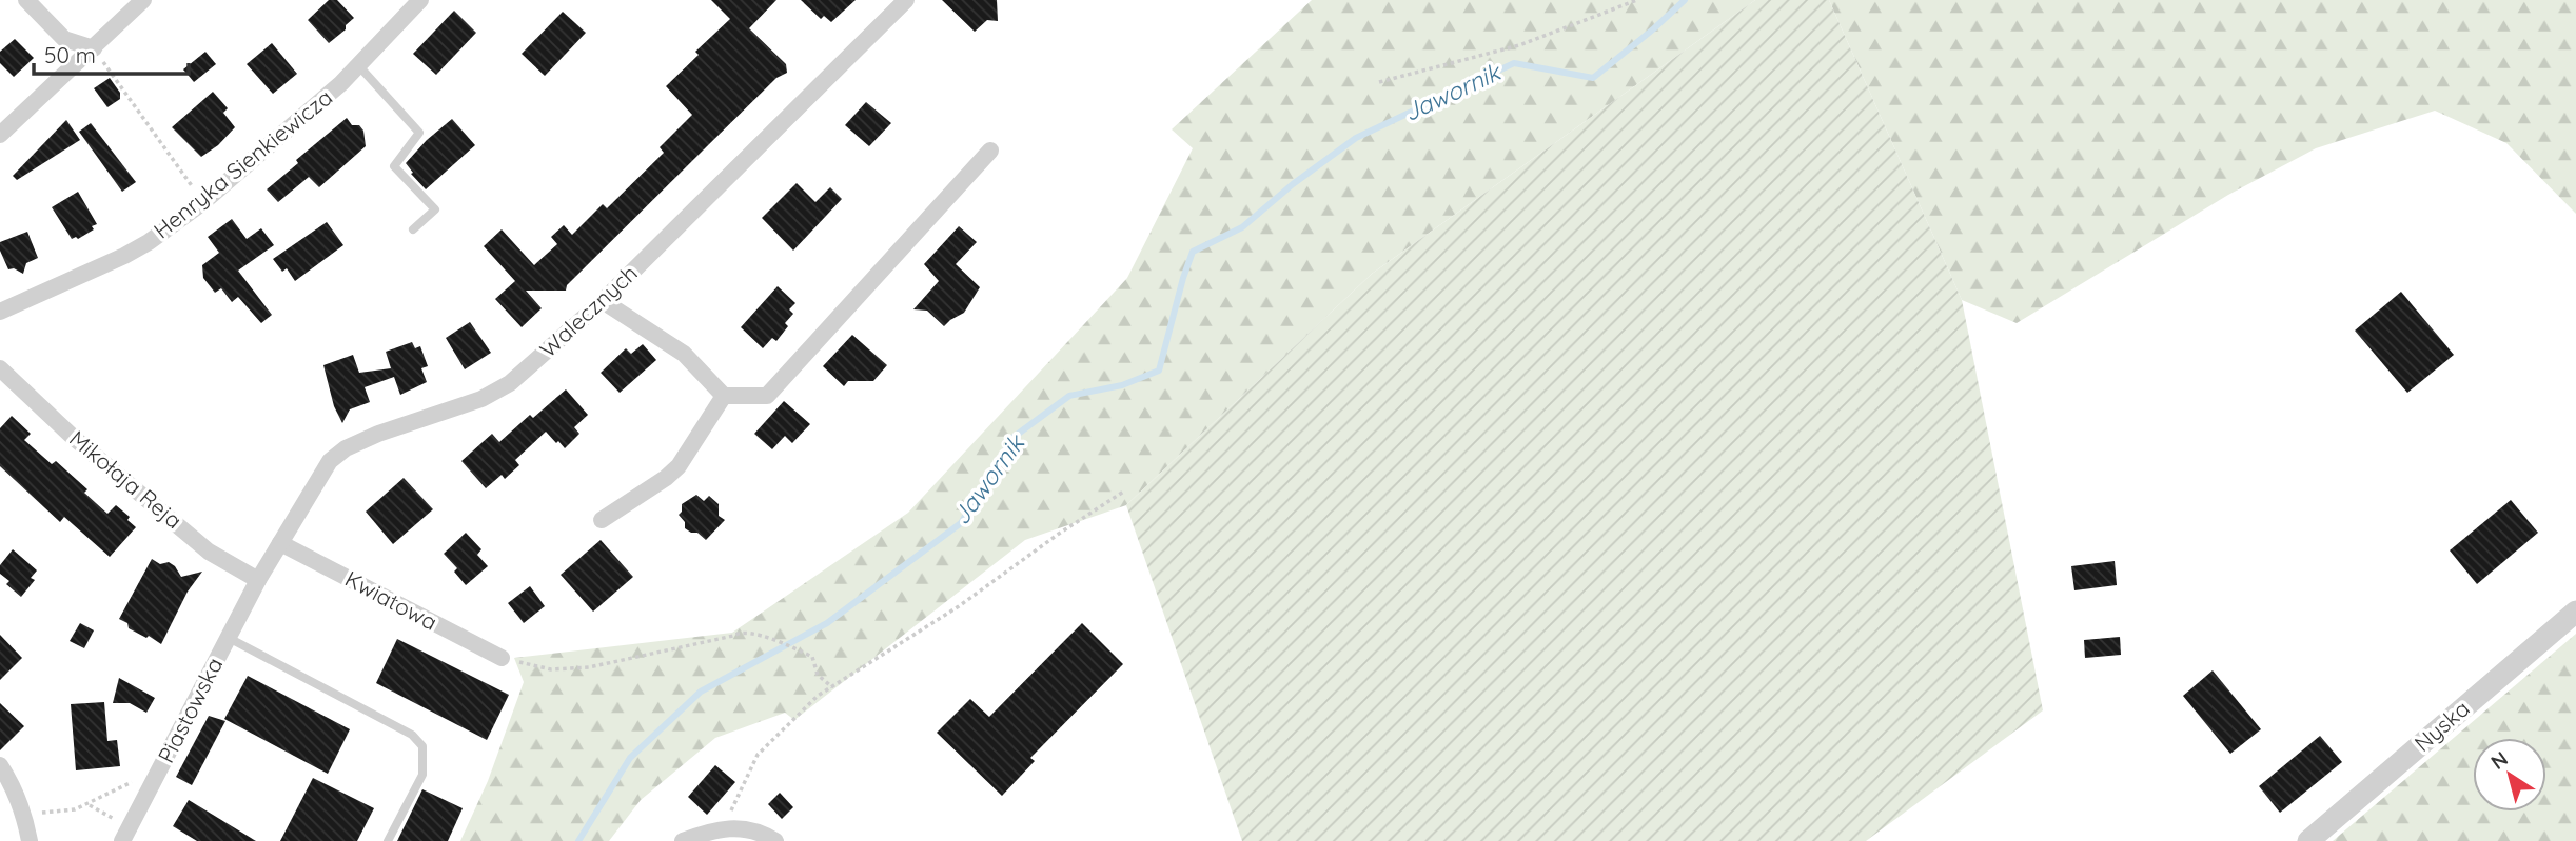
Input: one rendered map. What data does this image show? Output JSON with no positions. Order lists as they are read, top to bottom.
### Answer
{
  "streets": {
    "street": [
      "Henryka Sienkiewicza",
      "Walecznych",
      "Mikołaja Reja",
      "Kwiatowa",
      "Piastowska",
      "Nyska"
    ]
  },
  "crossings": [
    ["Walecznych", "Mikołaja Reja"],
    ["Walecznych", "Kwiatowa"],
    ["Walecznych", "Piastowska"],
    ["Mikołaja Reja", "Piastowska"]
  ],
  "water": ["Jawornik"],
  "scale_bar": "50 m",
  "north": "top left"
}
